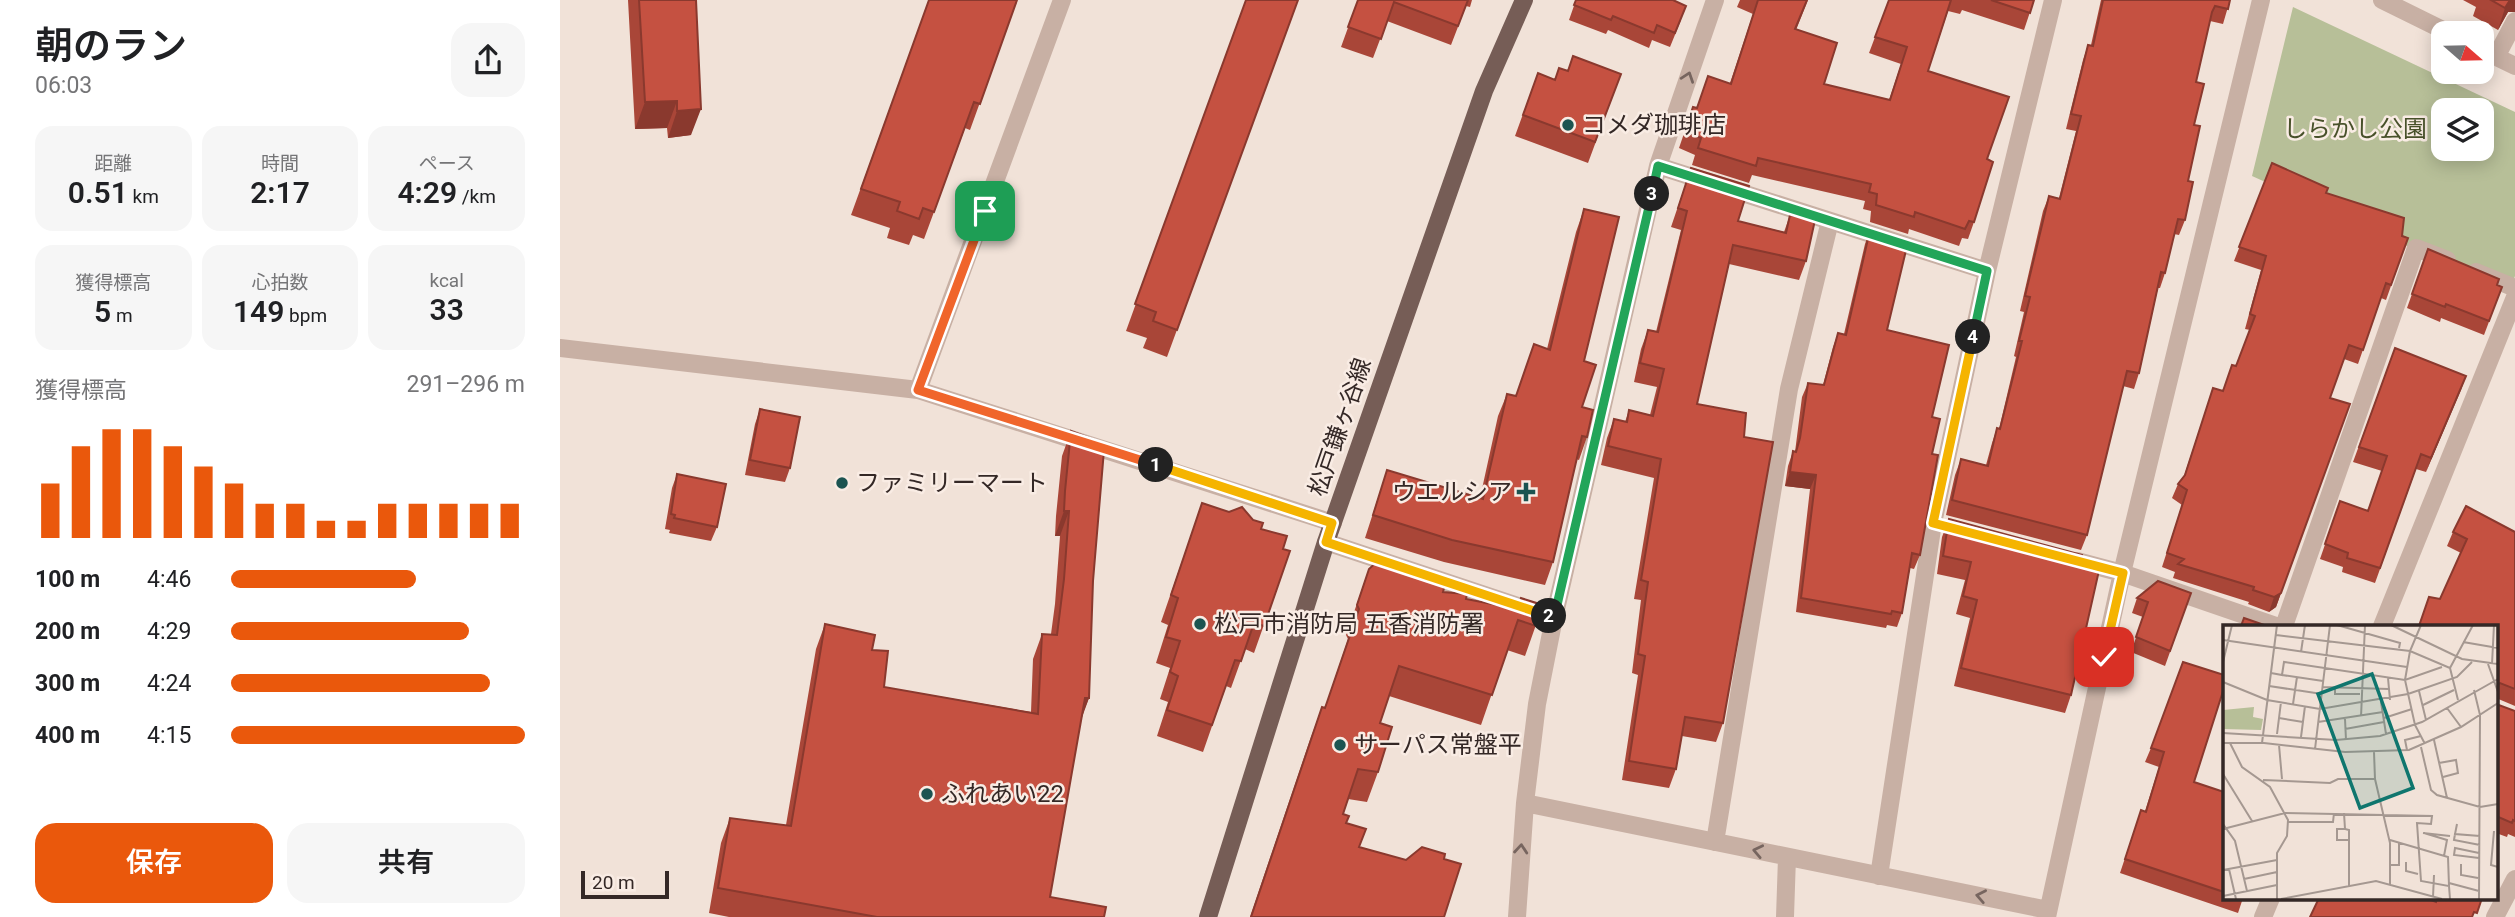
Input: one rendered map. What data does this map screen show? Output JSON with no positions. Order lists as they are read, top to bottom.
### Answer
{
  "streets": {
    "main road": ["松戸鎌ヶ谷線"]
  },
  "parks": ["しらかし公園"],
  "places": {
    "other": [
      "コメダ珈琲店",
      "ファミリーマート",
      "松戸市消防局 五香消防署",
      "サーパス常盤平",
      "ふれあい22"
    ],
    "health": ["ウエルシア"]
  },
  "scale_bar": "20 m",
  "north": "right",
  "page": {
    "heading": ["朝のラン", "06:03"],
    "stats": [
      ["距離", "0.51 km"],
      ["時間", "2:17"],
      ["ペース", "4:29 /km"],
      ["獲得標高", "5 m"],
      ["心拍数", "149 bpm"],
      ["kcal", "33"]
    ],
    "pins": [
      "3",
      "4",
      "1",
      "2"
    ],
    "chart": ["獲得標高", "291–296 m"],
    "list": [
      {
        "name": "100 m",
        "note": "4:46"
      },
      {
        "name": "200 m",
        "note": "4:29"
      },
      {
        "name": "300 m",
        "note": "4:24"
      },
      {
        "name": "400 m",
        "note": "4:15"
      }
    ],
    "buttons": ["保存", "共有"],
    "scale": "20 m"
  }
}
